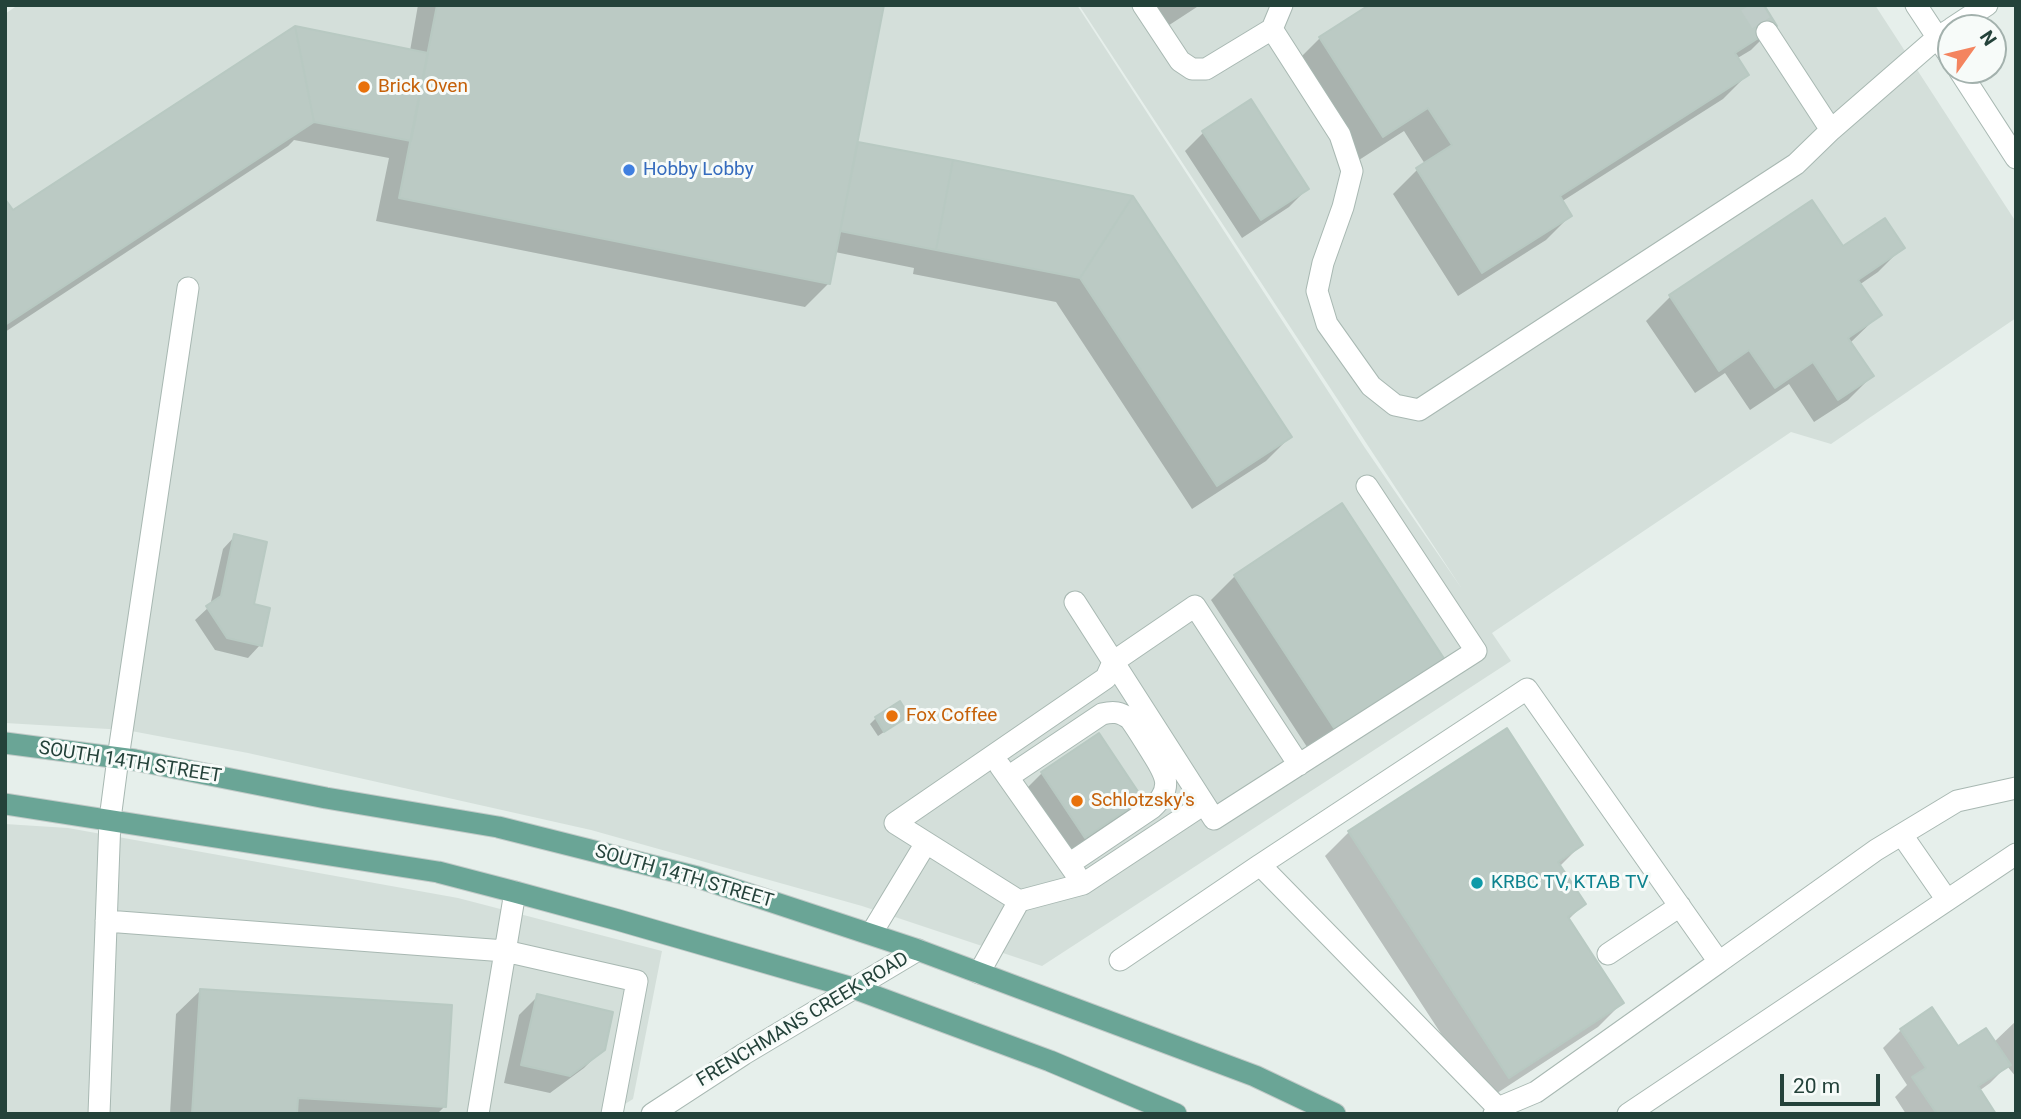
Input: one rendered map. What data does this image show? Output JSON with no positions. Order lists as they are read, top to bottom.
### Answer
{
  "streets": {
    "main road": ["SOUTH 14TH STREET"],
    "street": ["FRENCHMANS CREEK ROAD"]
  },
  "crossings": [
    ["SOUTH 14TH STREET", "FRENCHMANS CREEK ROAD"]
  ],
  "places": [
    "Brick Oven",
    "Hobby Lobby",
    "Fox Coffee",
    "Schlotzsky's",
    "KRBC TV, KTAB TV"
  ],
  "scale_bar": "20 m",
  "north": "top right"
}
